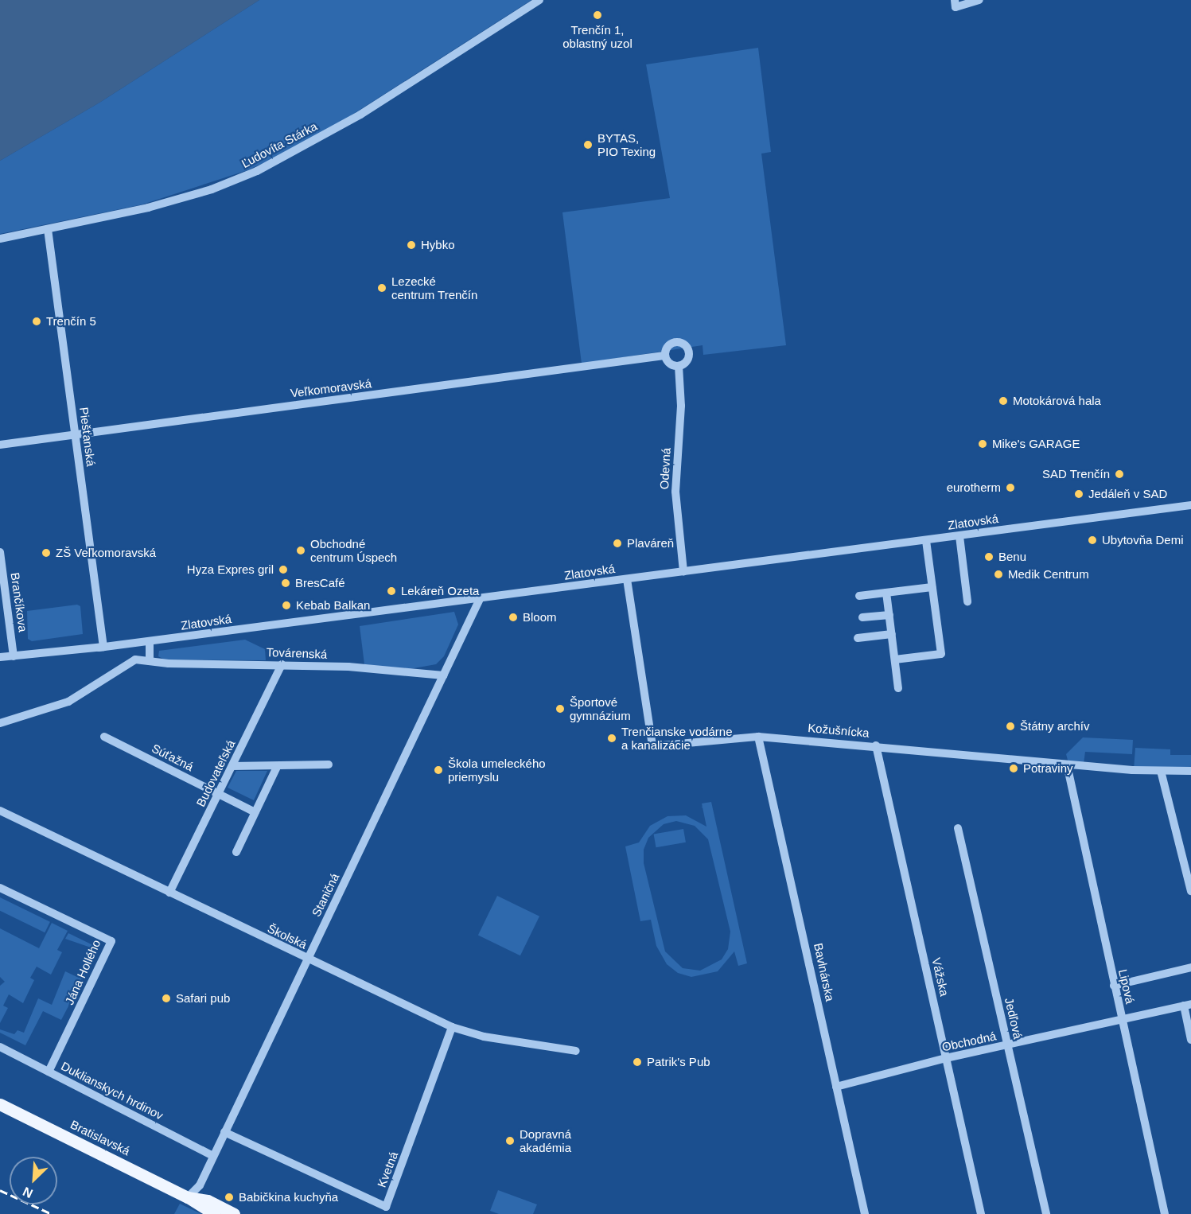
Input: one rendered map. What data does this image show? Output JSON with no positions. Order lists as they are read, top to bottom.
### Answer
{
  "streets": {
    "main road": ["Bratislavská"],
    "street": [
      "Ľudovíta Stárka",
      "Veľkomoravská",
      "Piešťanská",
      "Odevná",
      "Zlatovská",
      "Brančíkova",
      "Továrenská",
      "Kožušnícka",
      "Súťažná",
      "Budovateľská",
      "Staničná",
      "Školská",
      "Jána Hollého",
      "Bavlnárska",
      "Vážska",
      "Lipová",
      "Jedľová",
      "Obchodná",
      "Duklianskych hrdinov",
      "Kvetná"
    ]
  },
  "crossings": [
    ["Ľudovíta Stárka", "Piešťanská"],
    ["Veľkomoravská", "Piešťanská"],
    ["Veľkomoravská", "Odevná"],
    ["Piešťanská", "Zlatovská"],
    ["Odevná", "Zlatovská"],
    ["Zlatovská", "Brančíkova"],
    ["Zlatovská", "Kožušnícka"],
    ["Zlatovská", "Staničná"],
    ["Továrenská", "Budovateľská"],
    ["Továrenská", "Staničná"],
    ["Kožušnícka", "Bavlnárska"],
    ["Kožušnícka", "Vážska"],
    ["Kožušnícka", "Lipová"],
    ["Súťažná", "Budovateľská"],
    ["Budovateľská", "Školská"],
    ["Staničná", "Školská"],
    ["Staničná", "Duklianskych hrdinov"],
    ["Staničná", "Bratislavská"],
    ["Staničná", "Kvetná"],
    ["Školská", "Kvetná"],
    ["Jána Hollého", "Duklianskych hrdinov"],
    ["Bavlnárska", "Obchodná"],
    ["Vážska", "Obchodná"],
    ["Lipová", "Obchodná"],
    ["Jedľová", "Obchodná"]
  ],
  "places": [
    "Trenčín 1, oblastný uzol",
    "BYTAS, PIO Texing",
    "Hybko",
    "Lezecké centrum Trenčín",
    "Trenčín 5",
    "Motokárová hala",
    "Mike's GARAGE",
    "SAD Trenčín",
    "eurotherm",
    "Jedáleň v SAD",
    "Ubytovňa Demi",
    "Plaváreň",
    "Obchodné centrum Úspech",
    "ZŠ Veľkomoravská",
    "Benu",
    "Hyza Expres gril",
    "Medik Centrum",
    "BresCafé",
    "Lekáreň Ozeta",
    "Kebab Balkan",
    "Bloom",
    "Športové gymnázium",
    "Štátny archív",
    "Trenčianske vodárne a kanalizácie",
    "Potraviny",
    "Škola umeleckého priemyslu",
    "Safari pub",
    "Patrik's Pub",
    "Dopravná akadémia",
    "Babičkina kuchyňa"
  ],
  "north": "bottom left"
}
